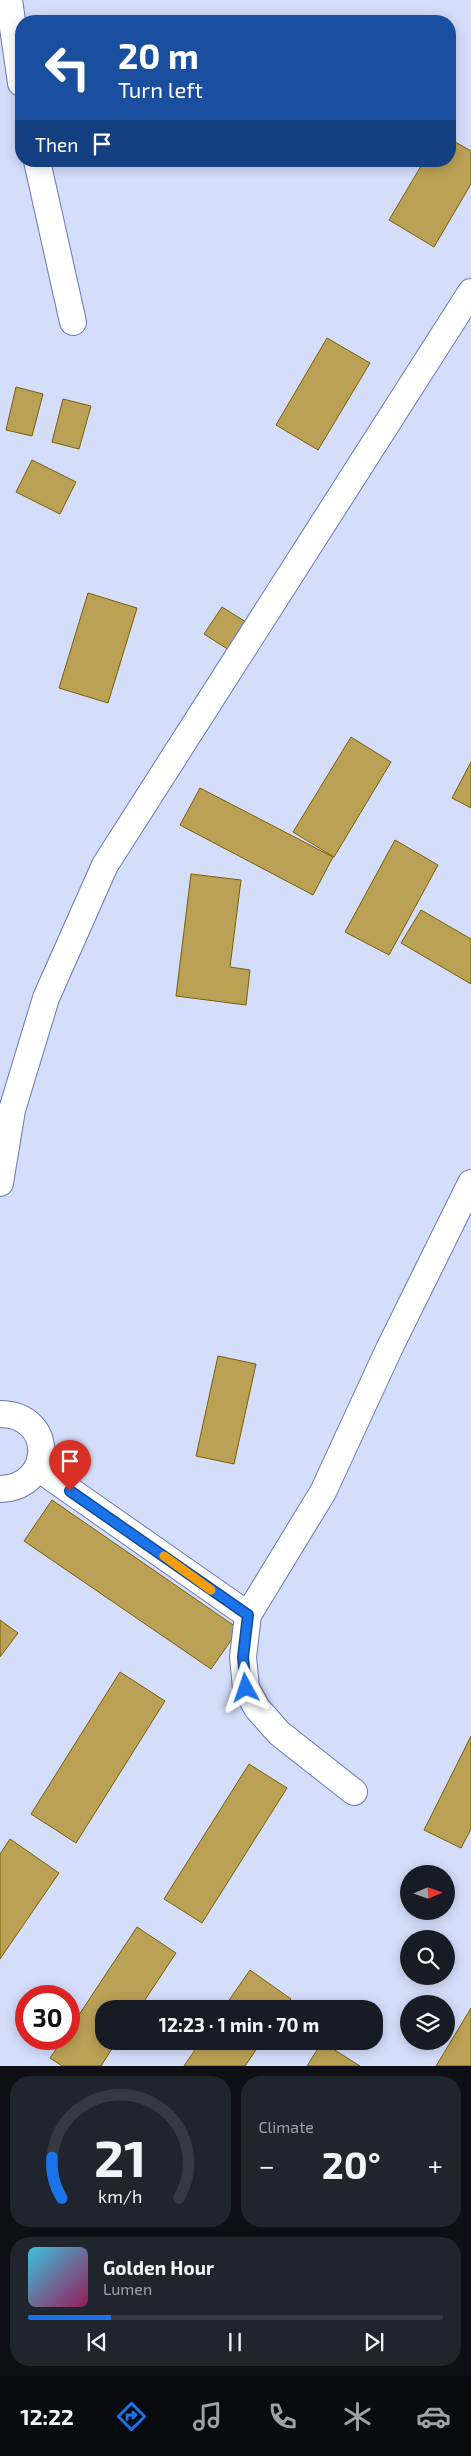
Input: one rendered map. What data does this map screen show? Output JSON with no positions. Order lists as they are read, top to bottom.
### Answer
{
  "north": "right",
  "page": {
    "turn": ["20 m", "Turn left"],
    "then": "Then",
    "limit": "30",
    "trip": "12:23 · 1 min · 70 m",
    "tile": "Climate",
    "heat": ["−", "20°", "+"],
    "song": ["Golden Hour", "Lumen"],
    "tabs": "12:22",
    "gauge": ["21", "km/h"]
  }
}
